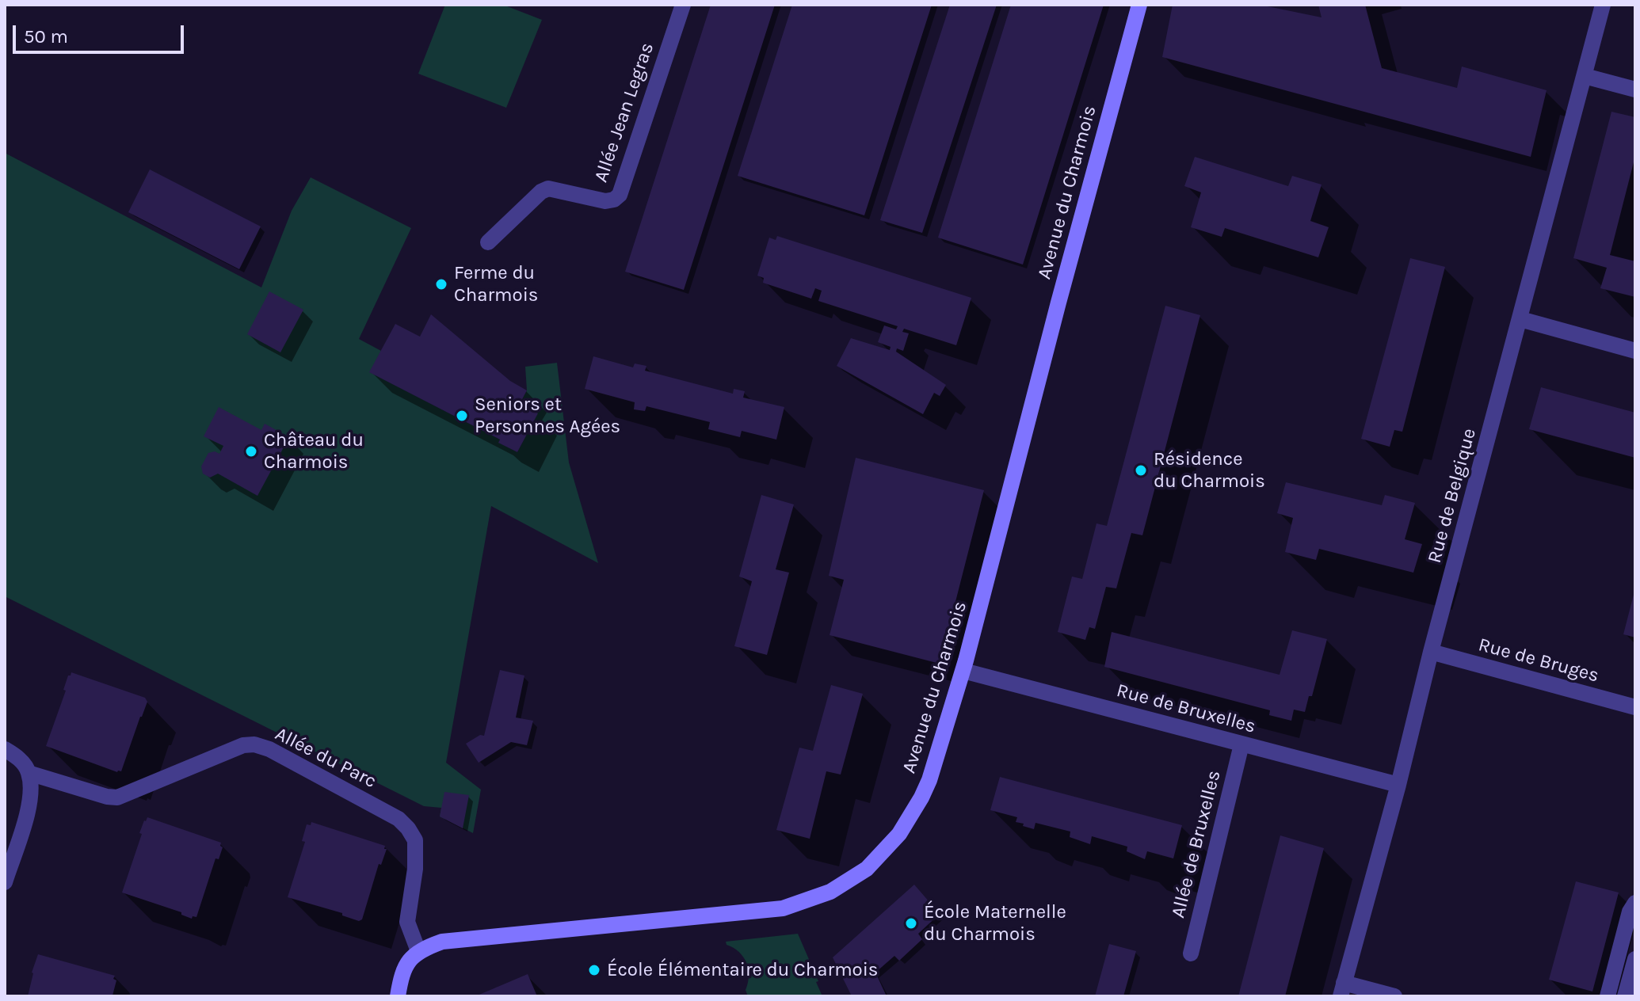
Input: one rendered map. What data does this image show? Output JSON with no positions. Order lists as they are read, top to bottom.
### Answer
{
  "streets": {
    "street": [
      "Allée Jean Legras",
      "Avenue du Charmois",
      "Rue de Belgique",
      "Rue de Bruges",
      "Rue de Bruxelles",
      "Allée du Parc",
      "Allée de Bruxelles"
    ]
  },
  "crossings": [
    ["Avenue du Charmois", "Rue de Bruxelles"],
    ["Avenue du Charmois", "Allée du Parc"],
    ["Rue de Belgique", "Rue de Bruges"],
    ["Rue de Belgique", "Rue de Bruxelles"],
    ["Rue de Bruxelles", "Allée de Bruxelles"]
  ],
  "places": [
    "Ferme du Charmois",
    "Seniors et Personnes Agées",
    "Château du Charmois",
    "Résidence du Charmois",
    "École Maternelle du Charmois",
    "École Élémentaire du Charmois"
  ],
  "scale_bar": "50 m"
}
